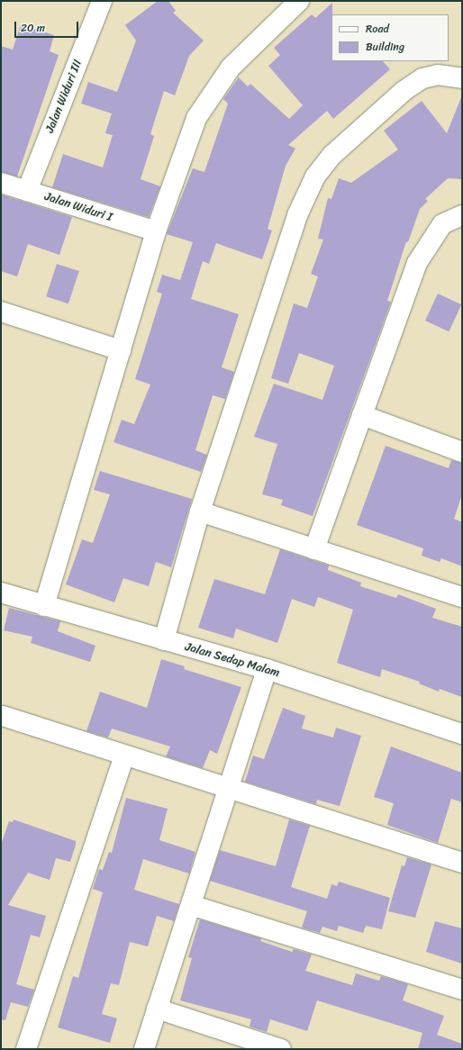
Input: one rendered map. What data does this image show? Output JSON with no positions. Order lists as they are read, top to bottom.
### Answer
{
  "streets": {
    "street": ["Jalan Widuri III", "Jalan Widuri I", "Jalan Sedap Malam"]
  },
  "crossings": [
    ["Jalan Widuri III", "Jalan Widuri I"]
  ],
  "legend": ["Road", "Building"],
  "scale_bar": "20 m"
}
